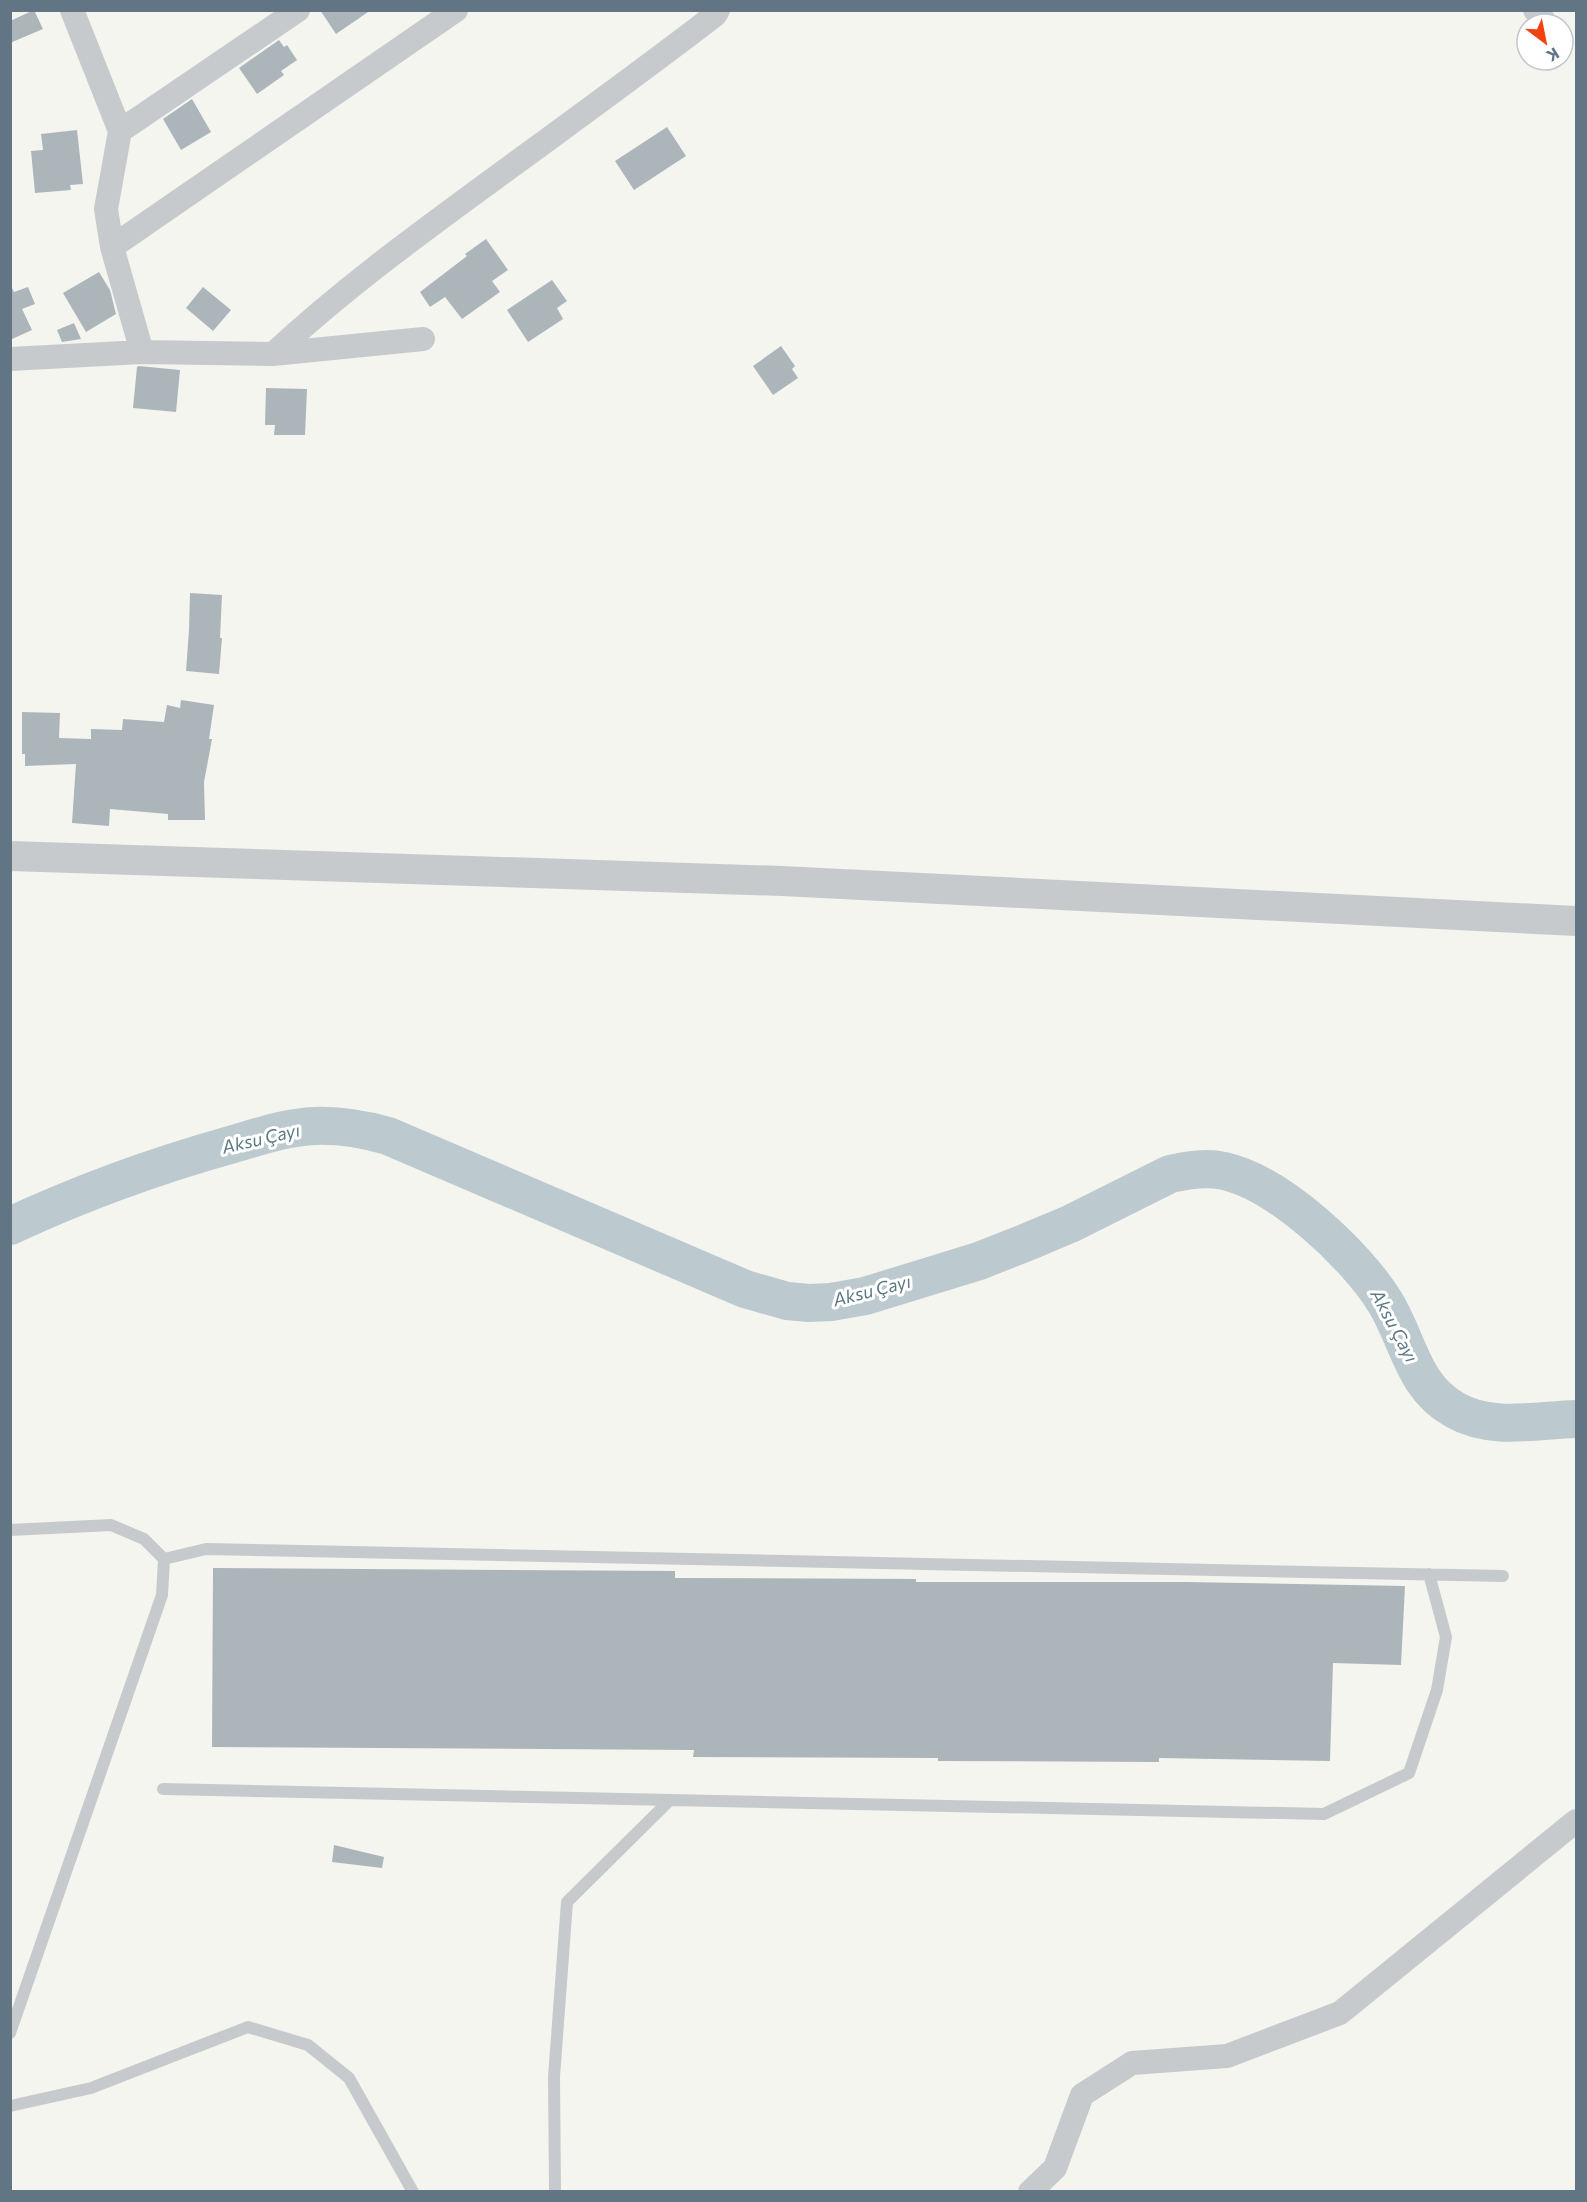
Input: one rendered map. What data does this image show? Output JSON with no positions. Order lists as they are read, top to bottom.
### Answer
{
  "water": ["Aksu Çayı"],
  "north": "bottom right"
}
